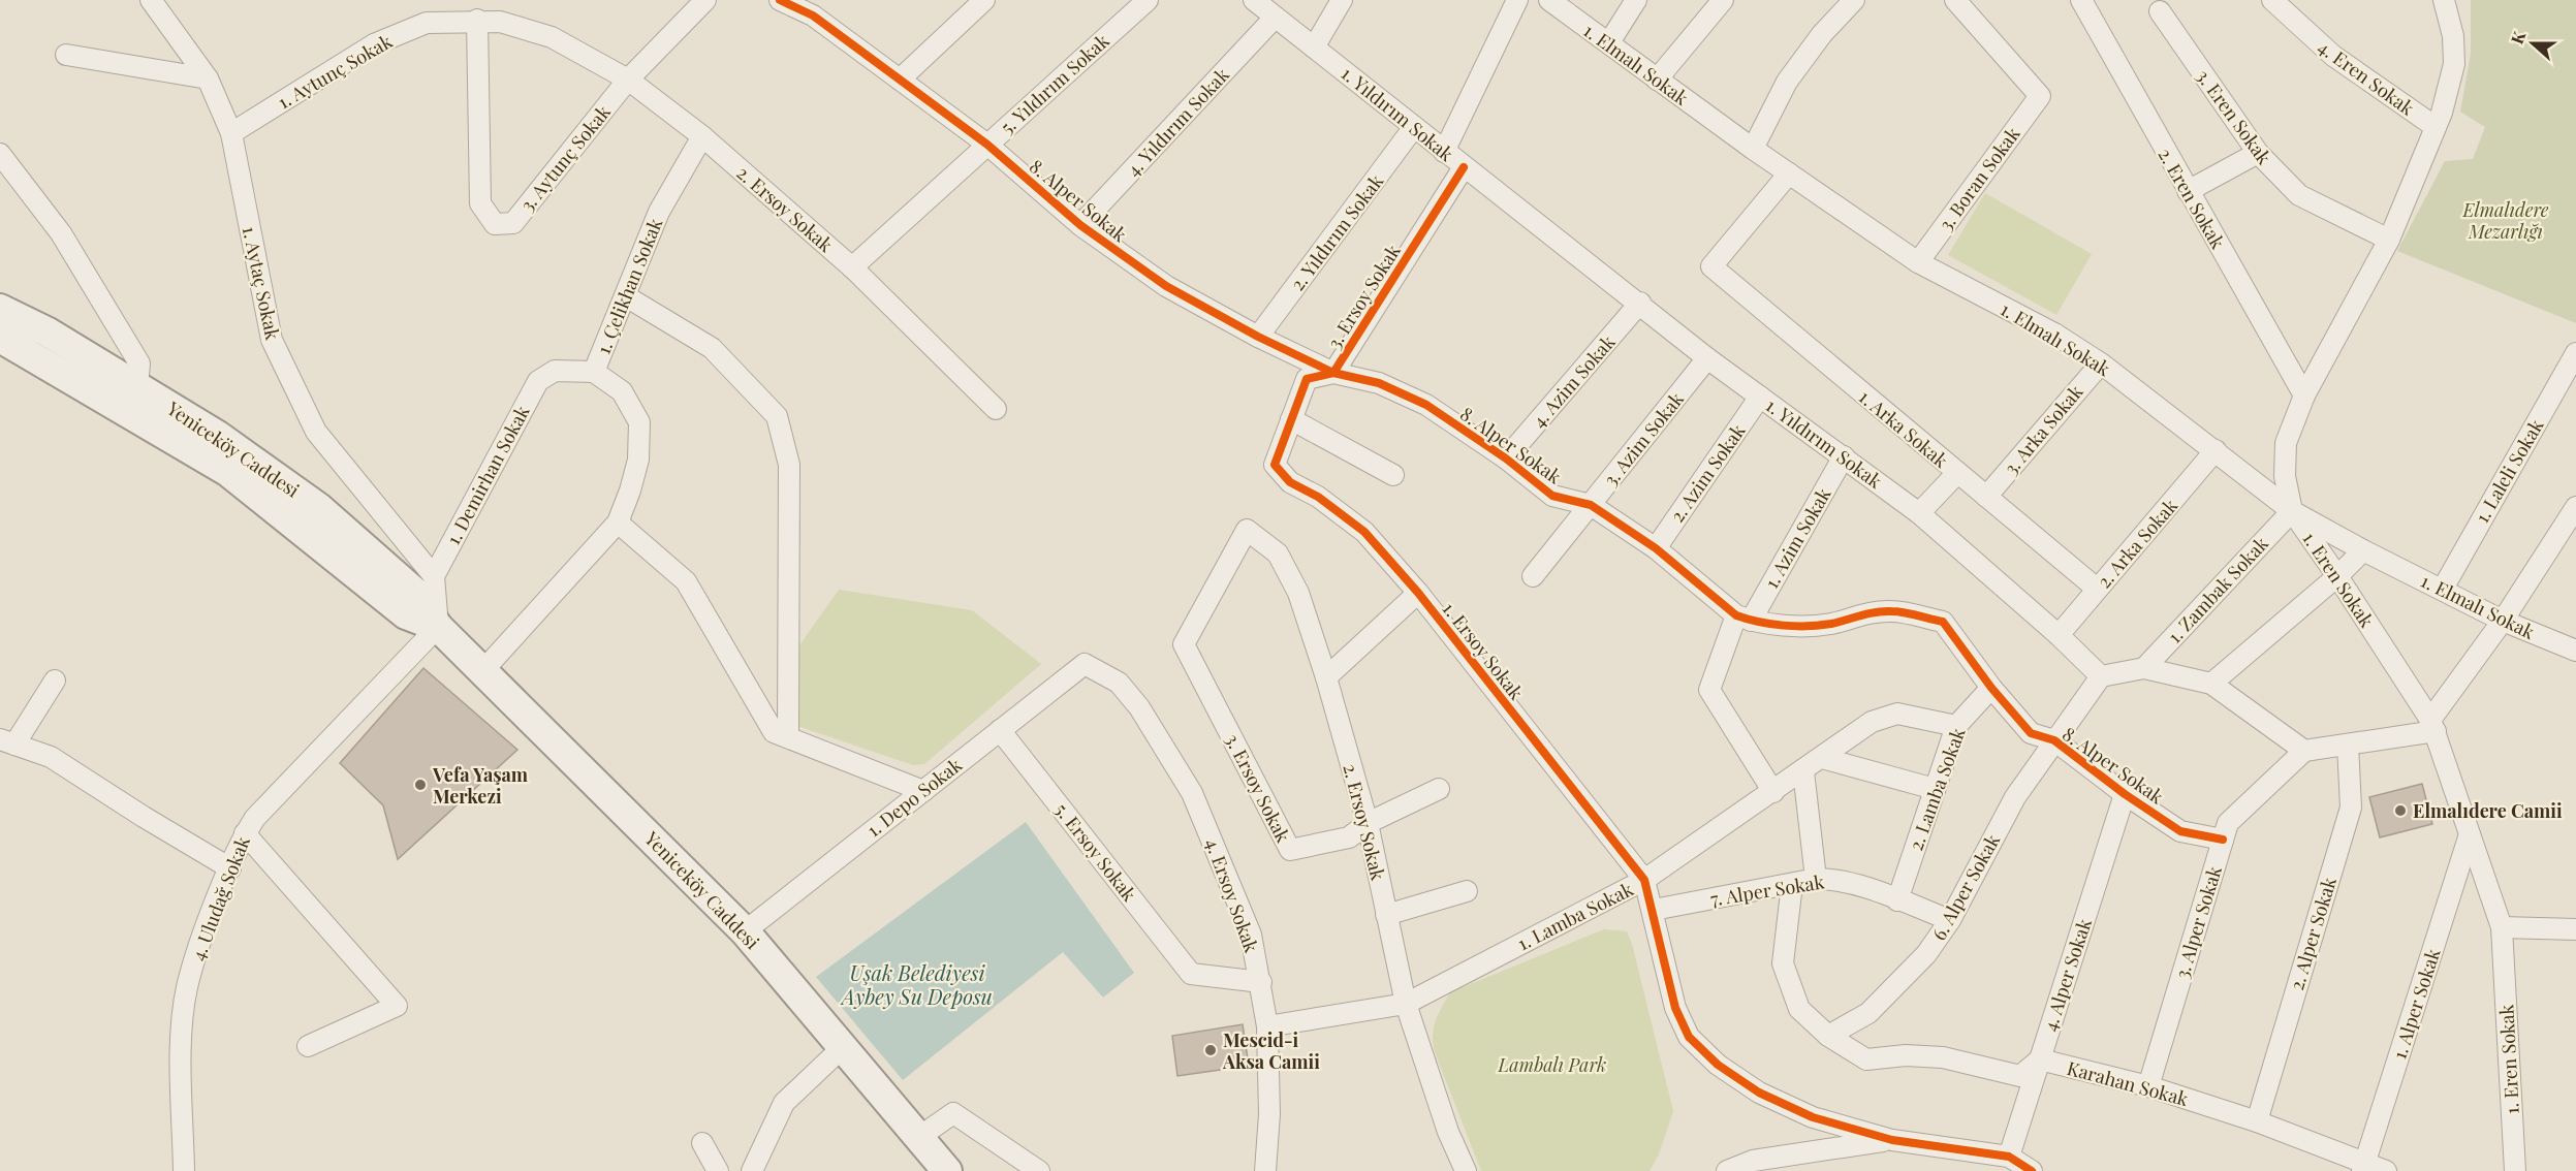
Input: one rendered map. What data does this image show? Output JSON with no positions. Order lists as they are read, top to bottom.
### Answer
{
  "streets": {
    "street": [
      "1. Elmalı Sokak",
      "1. Aytunç Sokak",
      "4. Eren Sokak",
      "5. Yıldırım Sokak",
      "1. Yıldırım Sokak",
      "3. Eren Sokak",
      "4. Yıldırım Sokak",
      "3. Aytunç Sokak",
      "3. Boran Sokak",
      "2. Eren Sokak",
      "8. Alper Sokak",
      "2. Ersoy Sokak",
      "2. Yıldırım Sokak",
      "1. Aytaç Sokak",
      "1. Çelikhan Sokak",
      "3. Ersoy Sokak",
      "4. Azim Sokak",
      "1. Arka Sokak",
      "3. Arka Sokak",
      "3. Azim Sokak",
      "Yeniceköy Caddesi",
      "1. Laleli Sokak",
      "2. Azim Sokak",
      "1. Demirhan Sokak",
      "1. Azim Sokak",
      "2. Arka Sokak",
      "1. Eren Sokak",
      "1. Zambak Sokak",
      "1. Ersoy Sokak",
      "2. Lamba Sokak",
      "1. Depo Sokak",
      "5. Ersoy Sokak",
      "6. Alper Sokak",
      "7. Alper Sokak",
      "4. Ersoy Sokak",
      "4. Uludağ Sokak",
      "1. Lamba Sokak",
      "3. Alper Sokak",
      "2. Alper Sokak",
      "4. Alper Sokak",
      "1. Alper Sokak",
      "Karahan Sokak"
    ]
  },
  "crossings": [
    ["1. Elmalı Sokak", "3. Boran Sokak"],
    ["1. Elmalı Sokak", "1. Arka Sokak"],
    ["1. Elmalı Sokak", "3. Arka Sokak"],
    ["1. Elmalı Sokak", "1. Laleli Sokak"],
    ["1. Elmalı Sokak", "2. Arka Sokak"],
    ["1. Elmalı Sokak", "1. Eren Sokak"],
    ["1. Elmalı Sokak", "1. Zambak Sokak"],
    ["1. Aytunç Sokak", "3. Aytunç Sokak"],
    ["1. Aytunç Sokak", "2. Ersoy Sokak"],
    ["1. Aytunç Sokak", "1. Aytaç Sokak"],
    ["4. Eren Sokak", "1. Eren Sokak"],
    ["5. Yıldırım Sokak", "8. Alper Sokak"],
    ["5. Yıldırım Sokak", "2. Ersoy Sokak"],
    ["1. Yıldırım Sokak", "4. Yıldırım Sokak"],
    ["1. Yıldırım Sokak", "2. Yıldırım Sokak"],
    ["1. Yıldırım Sokak", "3. Ersoy Sokak"],
    ["1. Yıldırım Sokak", "4. Azim Sokak"],
    ["1. Yıldırım Sokak", "3. Azim Sokak"],
    ["1. Yıldırım Sokak", "2. Azim Sokak"],
    ["1. Yıldırım Sokak", "1. Azim Sokak"],
    ["1. Yıldırım Sokak", "2. Arka Sokak"],
    ["1. Yıldırım Sokak", "6. Alper Sokak"],
    ["3. Eren Sokak", "1. Eren Sokak"],
    ["4. Yıldırım Sokak", "8. Alper Sokak"],
    ["3. Aytunç Sokak", "2. Ersoy Sokak"],
    ["2. Eren Sokak", "1. Eren Sokak"],
    ["8. Alper Sokak", "2. Yıldırım Sokak"],
    ["8. Alper Sokak", "3. Ersoy Sokak"],
    ["8. Alper Sokak", "4. Azim Sokak"],
    ["8. Alper Sokak", "3. Azim Sokak"],
    ["8. Alper Sokak", "2. Azim Sokak"],
    ["8. Alper Sokak", "1. Azim Sokak"],
    ["8. Alper Sokak", "2. Lamba Sokak"],
    ["8. Alper Sokak", "6. Alper Sokak"],
    ["8. Alper Sokak", "3. Alper Sokak"],
    ["8. Alper Sokak", "4. Alper Sokak"],
    ["2. Ersoy Sokak", "1. Çelikhan Sokak"],
    ["2. Ersoy Sokak", "3. Ersoy Sokak"],
    ["2. Ersoy Sokak", "1. Lamba Sokak"],
    ["1. Aytaç Sokak", "1. Demirhan Sokak"],
    ["1. Çelikhan Sokak", "Yeniceköy Caddesi"],
    ["1. Çelikhan Sokak", "1. Demirhan Sokak"],
    ["3. Ersoy Sokak", "1. Ersoy Sokak"],
    ["1. Arka Sokak", "3. Arka Sokak"],
    ["1. Arka Sokak", "2. Arka Sokak"],
    ["Yeniceköy Caddesi", "1. Depo Sokak"],
    ["Yeniceköy Caddesi", "4. Uludağ Sokak"],
    ["1. Azim Sokak", "1. Lamba Sokak"],
    ["1. Eren Sokak", "1. Zambak Sokak"],
    ["1. Eren Sokak", "1. Alper Sokak"],
    ["1. Ersoy Sokak", "1. Lamba Sokak"],
    ["2. Lamba Sokak", "7. Alper Sokak"],
    ["2. Lamba Sokak", "1. Lamba Sokak"],
    ["1. Depo Sokak", "5. Ersoy Sokak"],
    ["1. Depo Sokak", "4. Ersoy Sokak"],
    ["5. Ersoy Sokak", "4. Ersoy Sokak"],
    ["6. Alper Sokak", "7. Alper Sokak"],
    ["4. Ersoy Sokak", "1. Lamba Sokak"],
    ["3. Alper Sokak", "Karahan Sokak"],
    ["2. Alper Sokak", "Karahan Sokak"],
    ["4. Alper Sokak", "Karahan Sokak"],
    ["1. Alper Sokak", "Karahan Sokak"]
  ],
  "water": ["Uşak Belediyesi Aybey Su Deposu"],
  "parks": ["Elmalıdere Mezarlığı", "Lambalı Park"],
  "places": ["Vefa Yaşam Merkezi", "Elmalıdere Camii", "Mescid-i Aksa Camii"],
  "north": "left"
}
